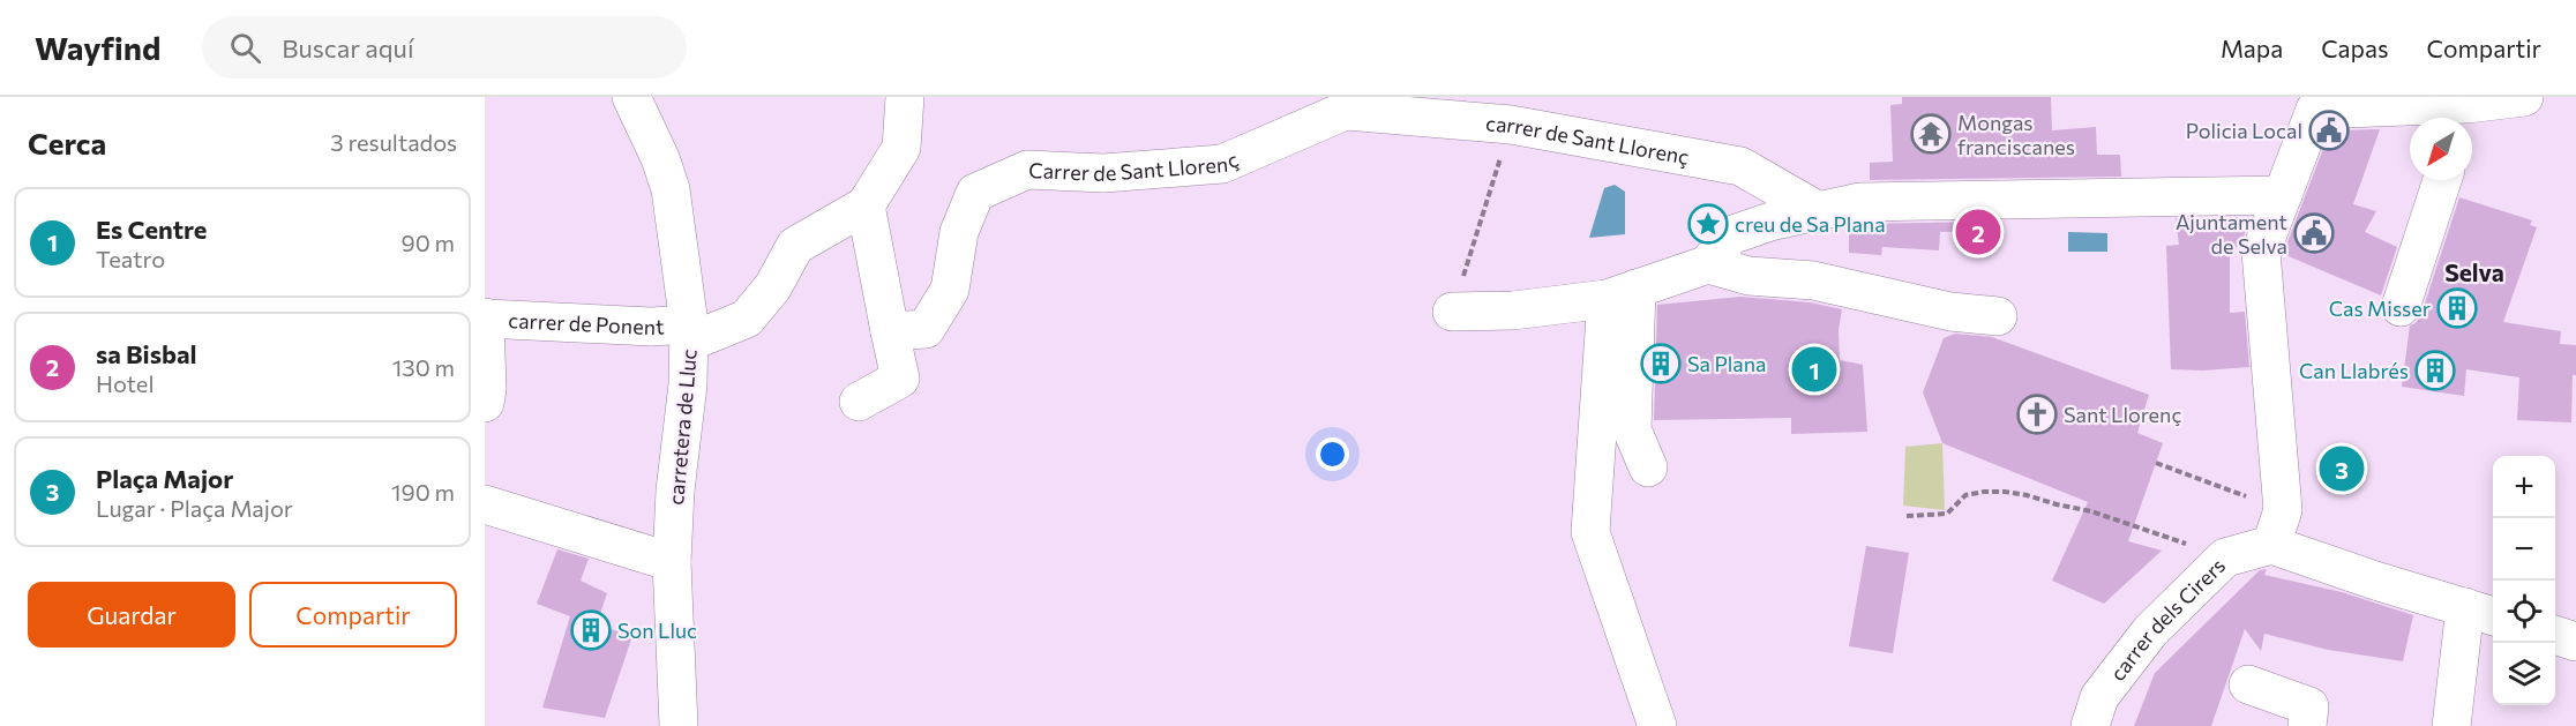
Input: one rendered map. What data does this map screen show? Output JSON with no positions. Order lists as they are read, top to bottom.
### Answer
{
  "streets": {
    "street": [
      "carrer de Sant Llorenç",
      "Carrer de Sant Llorenç",
      "carrer de Ponent",
      "carretera de Lluc",
      "carrer dels Cirers"
    ]
  },
  "crossings": [
    ["carrer de Sant Llorenç", "Carrer de Sant Llorenç"],
    ["carrer de Ponent", "carretera de Lluc"]
  ],
  "districts": ["Selva"],
  "places": {
    "public building": ["Policia Local", "Ajuntament de Selva"],
    "temple": ["Mongas franciscanes"],
    "place": ["creu de Sa Plana"],
    "building": [
      "Cas Misser",
      "Sa Plana",
      "Can Llabrés",
      "Son Lluc"
    ],
    "church": ["Sant Llorenç"]
  },
  "north": "bottom left",
  "page": {
    "header": "Wayfind",
    "search": "Buscar aquí",
    "nav": ["Mapa", "Capas", "Compartir"],
    "heading": ["Cerca", "3 resultados"],
    "list": [
      {
        "mark": "1",
        "name": "Es Centre",
        "note": "Teatro",
        "value": "90 m"
      },
      {
        "mark": "2",
        "name": "sa Bisbal",
        "note": "Hotel",
        "value": "130 m"
      },
      {
        "mark": "3",
        "name": "Plaça Major",
        "note": "Lugar · Plaça Major",
        "value": "190 m"
      }
    ],
    "pins": ["2", "1", "3"],
    "map_buttons": ["+", "−"],
    "buttons": ["Guardar", "Compartir"]
  }
}
